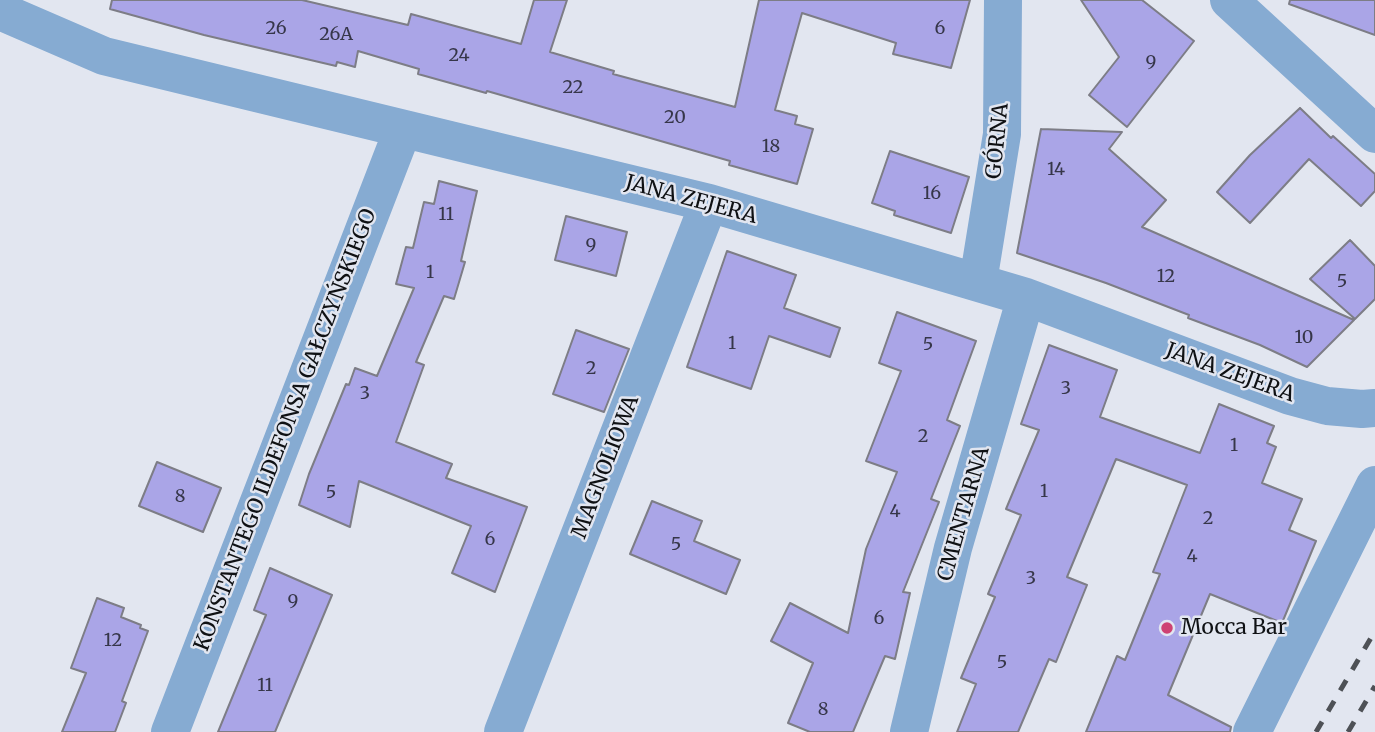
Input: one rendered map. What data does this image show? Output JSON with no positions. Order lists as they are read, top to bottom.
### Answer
{
  "streets": {
    "street": [
      "GÓRNA",
      "JANA ZEJERA",
      "KONSTANTEGO ILDEFONSA GAŁCZYŃSKIEGO",
      "MAGNOLIOWA",
      "CMENTARNA"
    ]
  },
  "crossings": [
    ["GÓRNA", "JANA ZEJERA"],
    ["JANA ZEJERA", "KONSTANTEGO ILDEFONSA GAŁCZYŃSKIEGO"],
    ["JANA ZEJERA", "MAGNOLIOWA"],
    ["JANA ZEJERA", "CMENTARNA"]
  ],
  "places": ["Mocca Bar"],
  "house_numbers": [
    "26",
    "6",
    "26A",
    "24",
    "9",
    "22",
    "20",
    "18",
    "14",
    "16",
    "11",
    "9",
    "1",
    "12",
    "5",
    "10",
    "1",
    "5",
    "2",
    "3",
    "3",
    "2",
    "1",
    "1",
    "5",
    "8",
    "4",
    "2",
    "6",
    "5",
    "4",
    "3",
    "9",
    "6",
    "12",
    "5",
    "11",
    "8"
  ]
}
